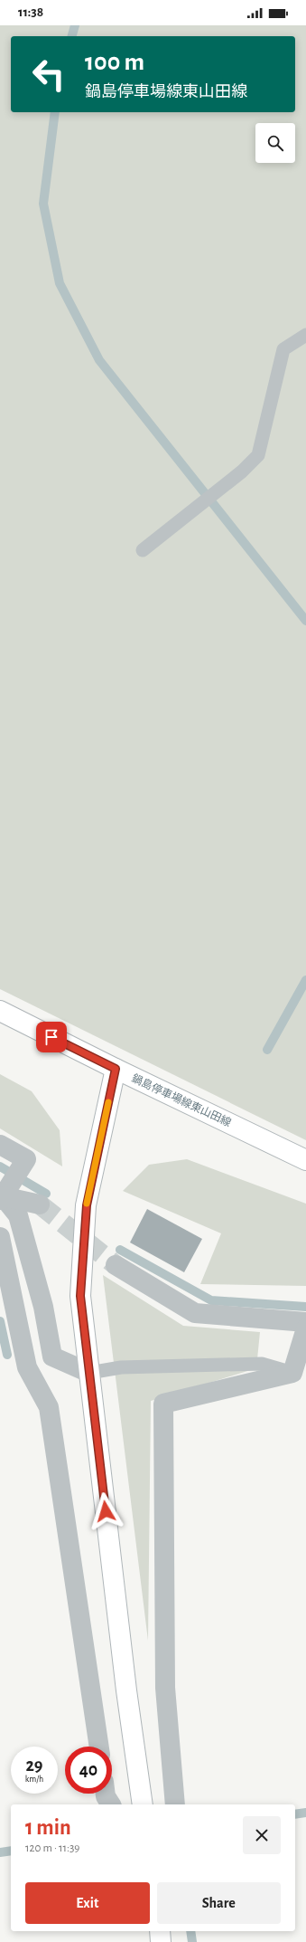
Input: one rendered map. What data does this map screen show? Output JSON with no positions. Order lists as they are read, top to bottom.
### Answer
{
  "streets": {
    "street": ["鍋島停車場線東山田線"]
  },
  "page": {
    "status": "11:38",
    "turn": ["100 m", "鍋島停車場線東山田線"],
    "speed": "29 km/h",
    "limit": "40",
    "heading": ["1 min", "120 m · 11:39"],
    "buttons": ["Exit", "Share"]
  }
}
